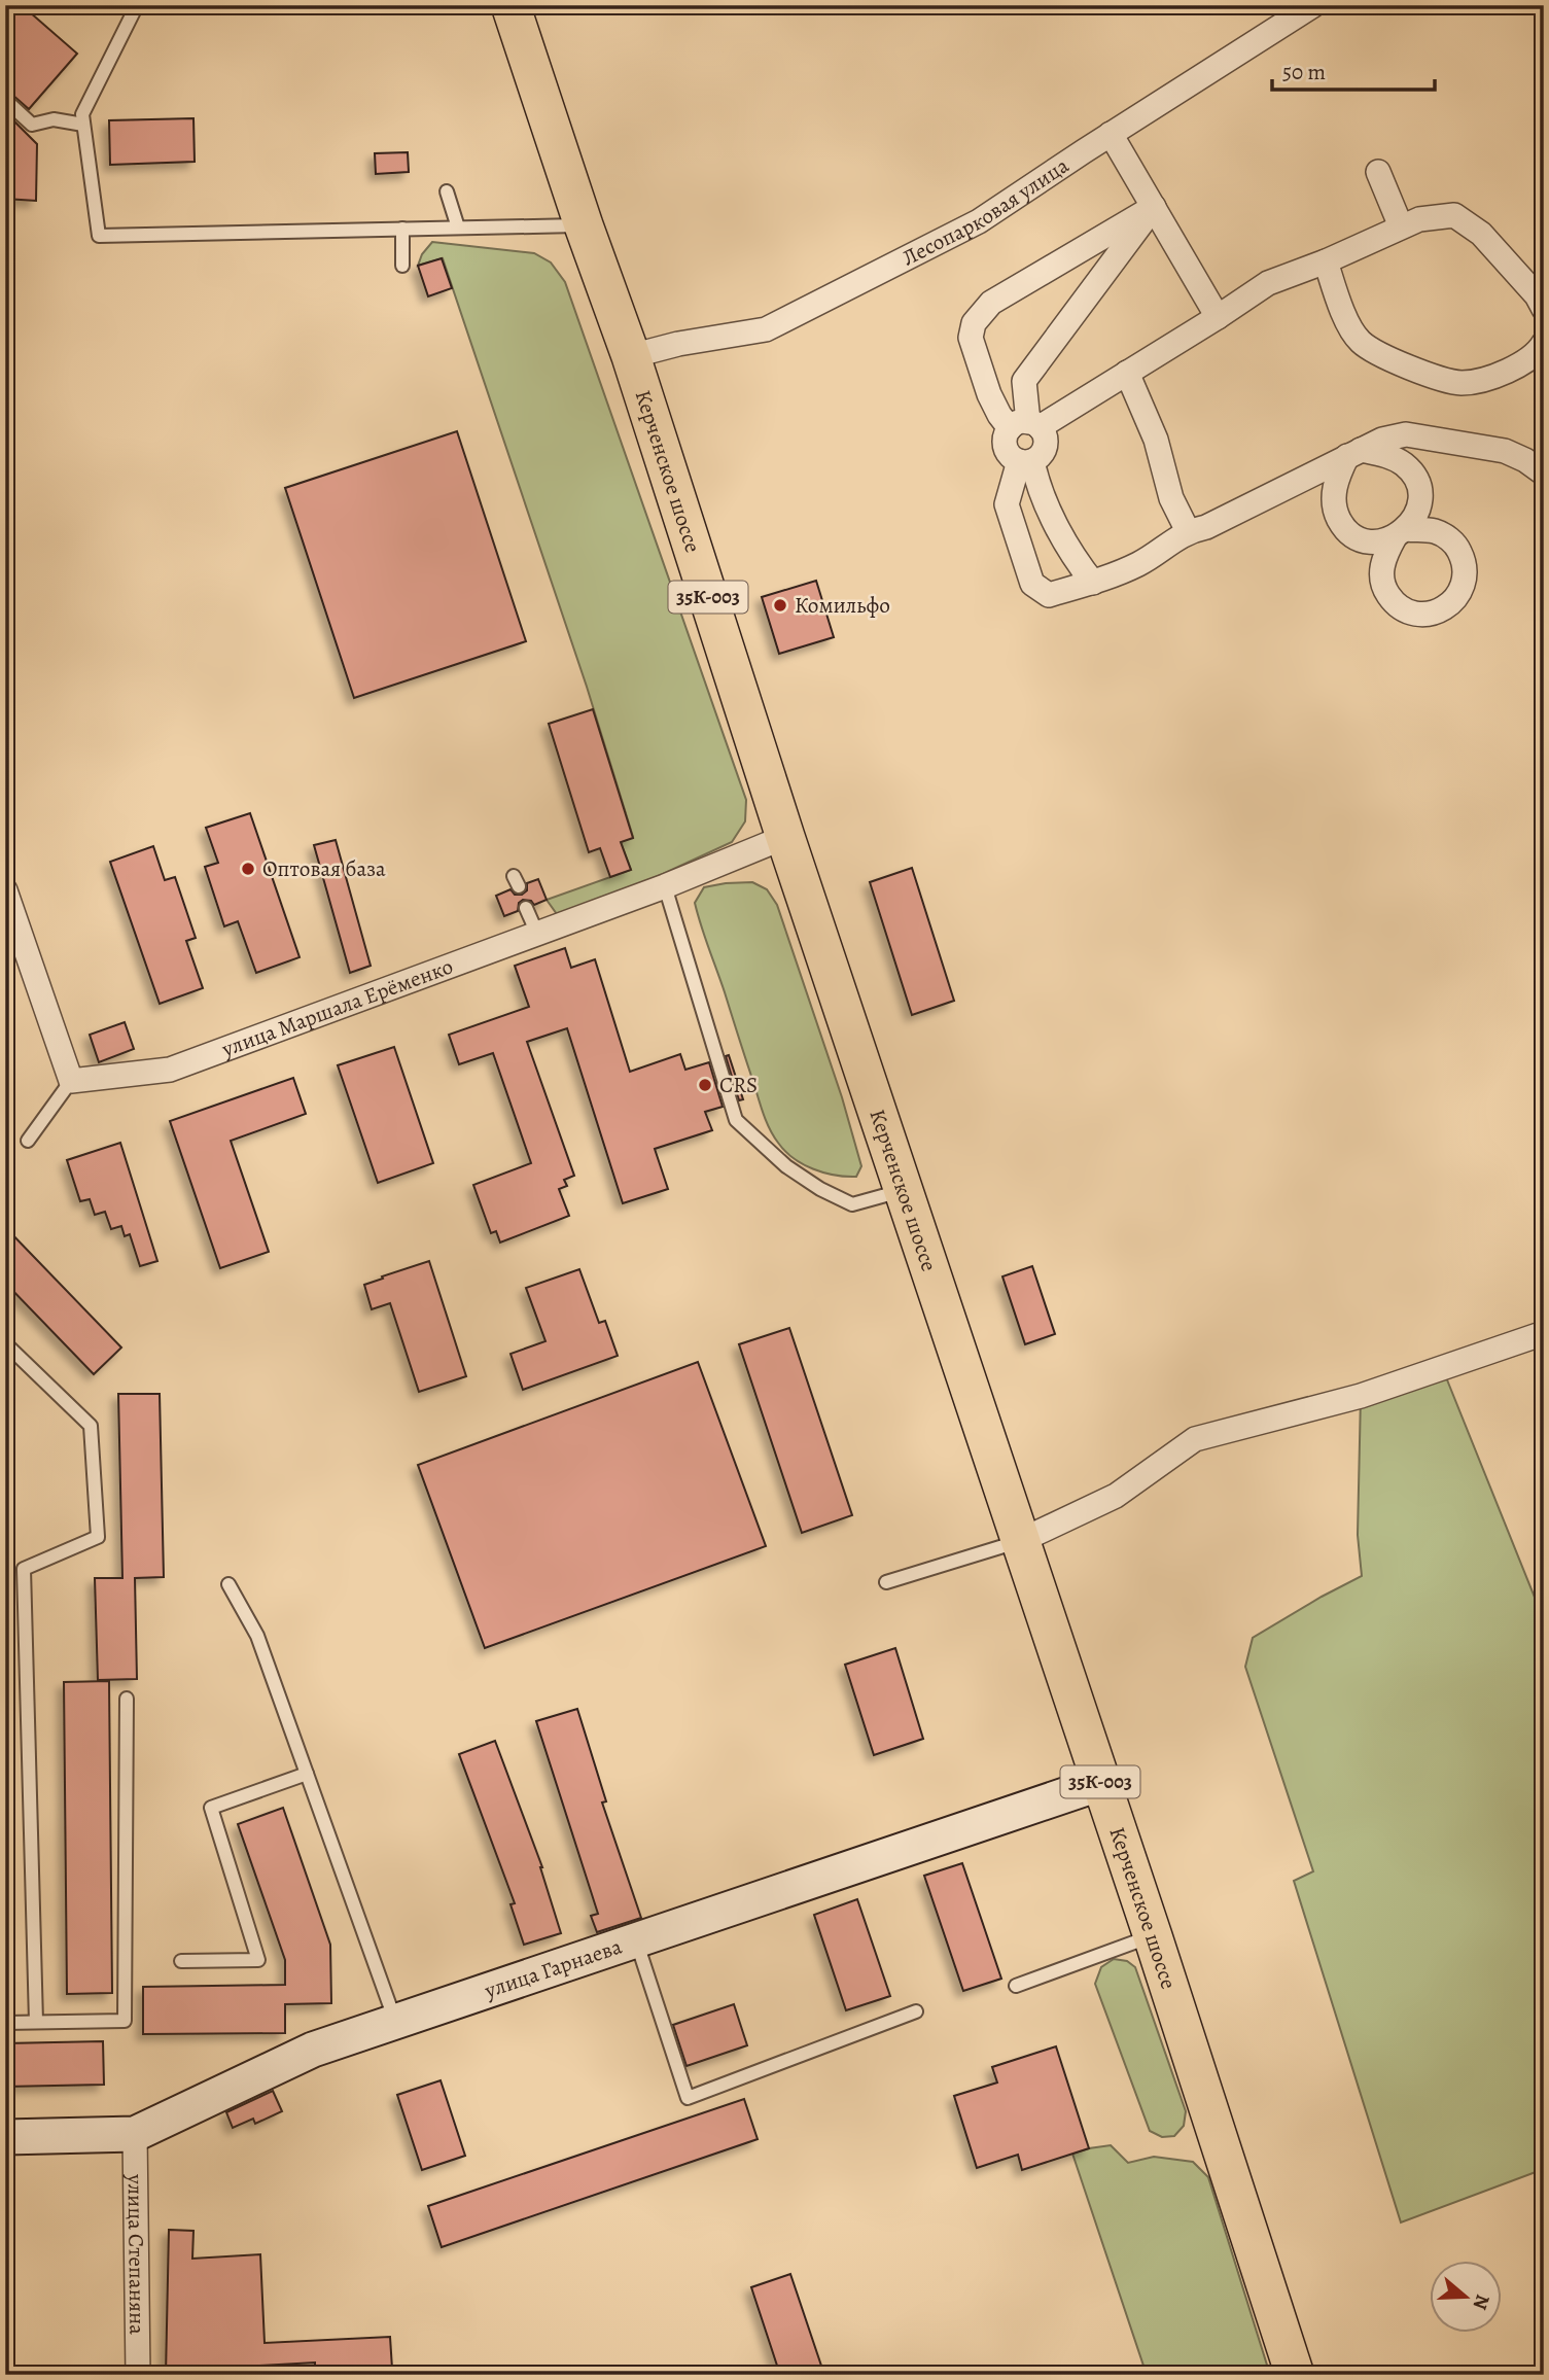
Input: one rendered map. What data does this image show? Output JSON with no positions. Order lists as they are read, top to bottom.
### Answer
{
  "streets": {
    "main road": ["Керченское шоссе", "35К-003"],
    "street": [
      "Лесопарковая улица",
      "улица Маршала Ерёменко",
      "улица Гарнаева",
      "улица Степаняна"
    ]
  },
  "crossings": [
    ["Лесопарковая улица", "Керченское шоссе"],
    ["Керченское шоссе", "улица Маршала Ерёменко"],
    ["Керченское шоссе", "улица Гарнаева"],
    ["улица Гарнаева", "улица Степаняна"]
  ],
  "places": ["Комильфо", "Оптовая база", "CRS"],
  "scale_bar": "50 m",
  "north": "right"
}
